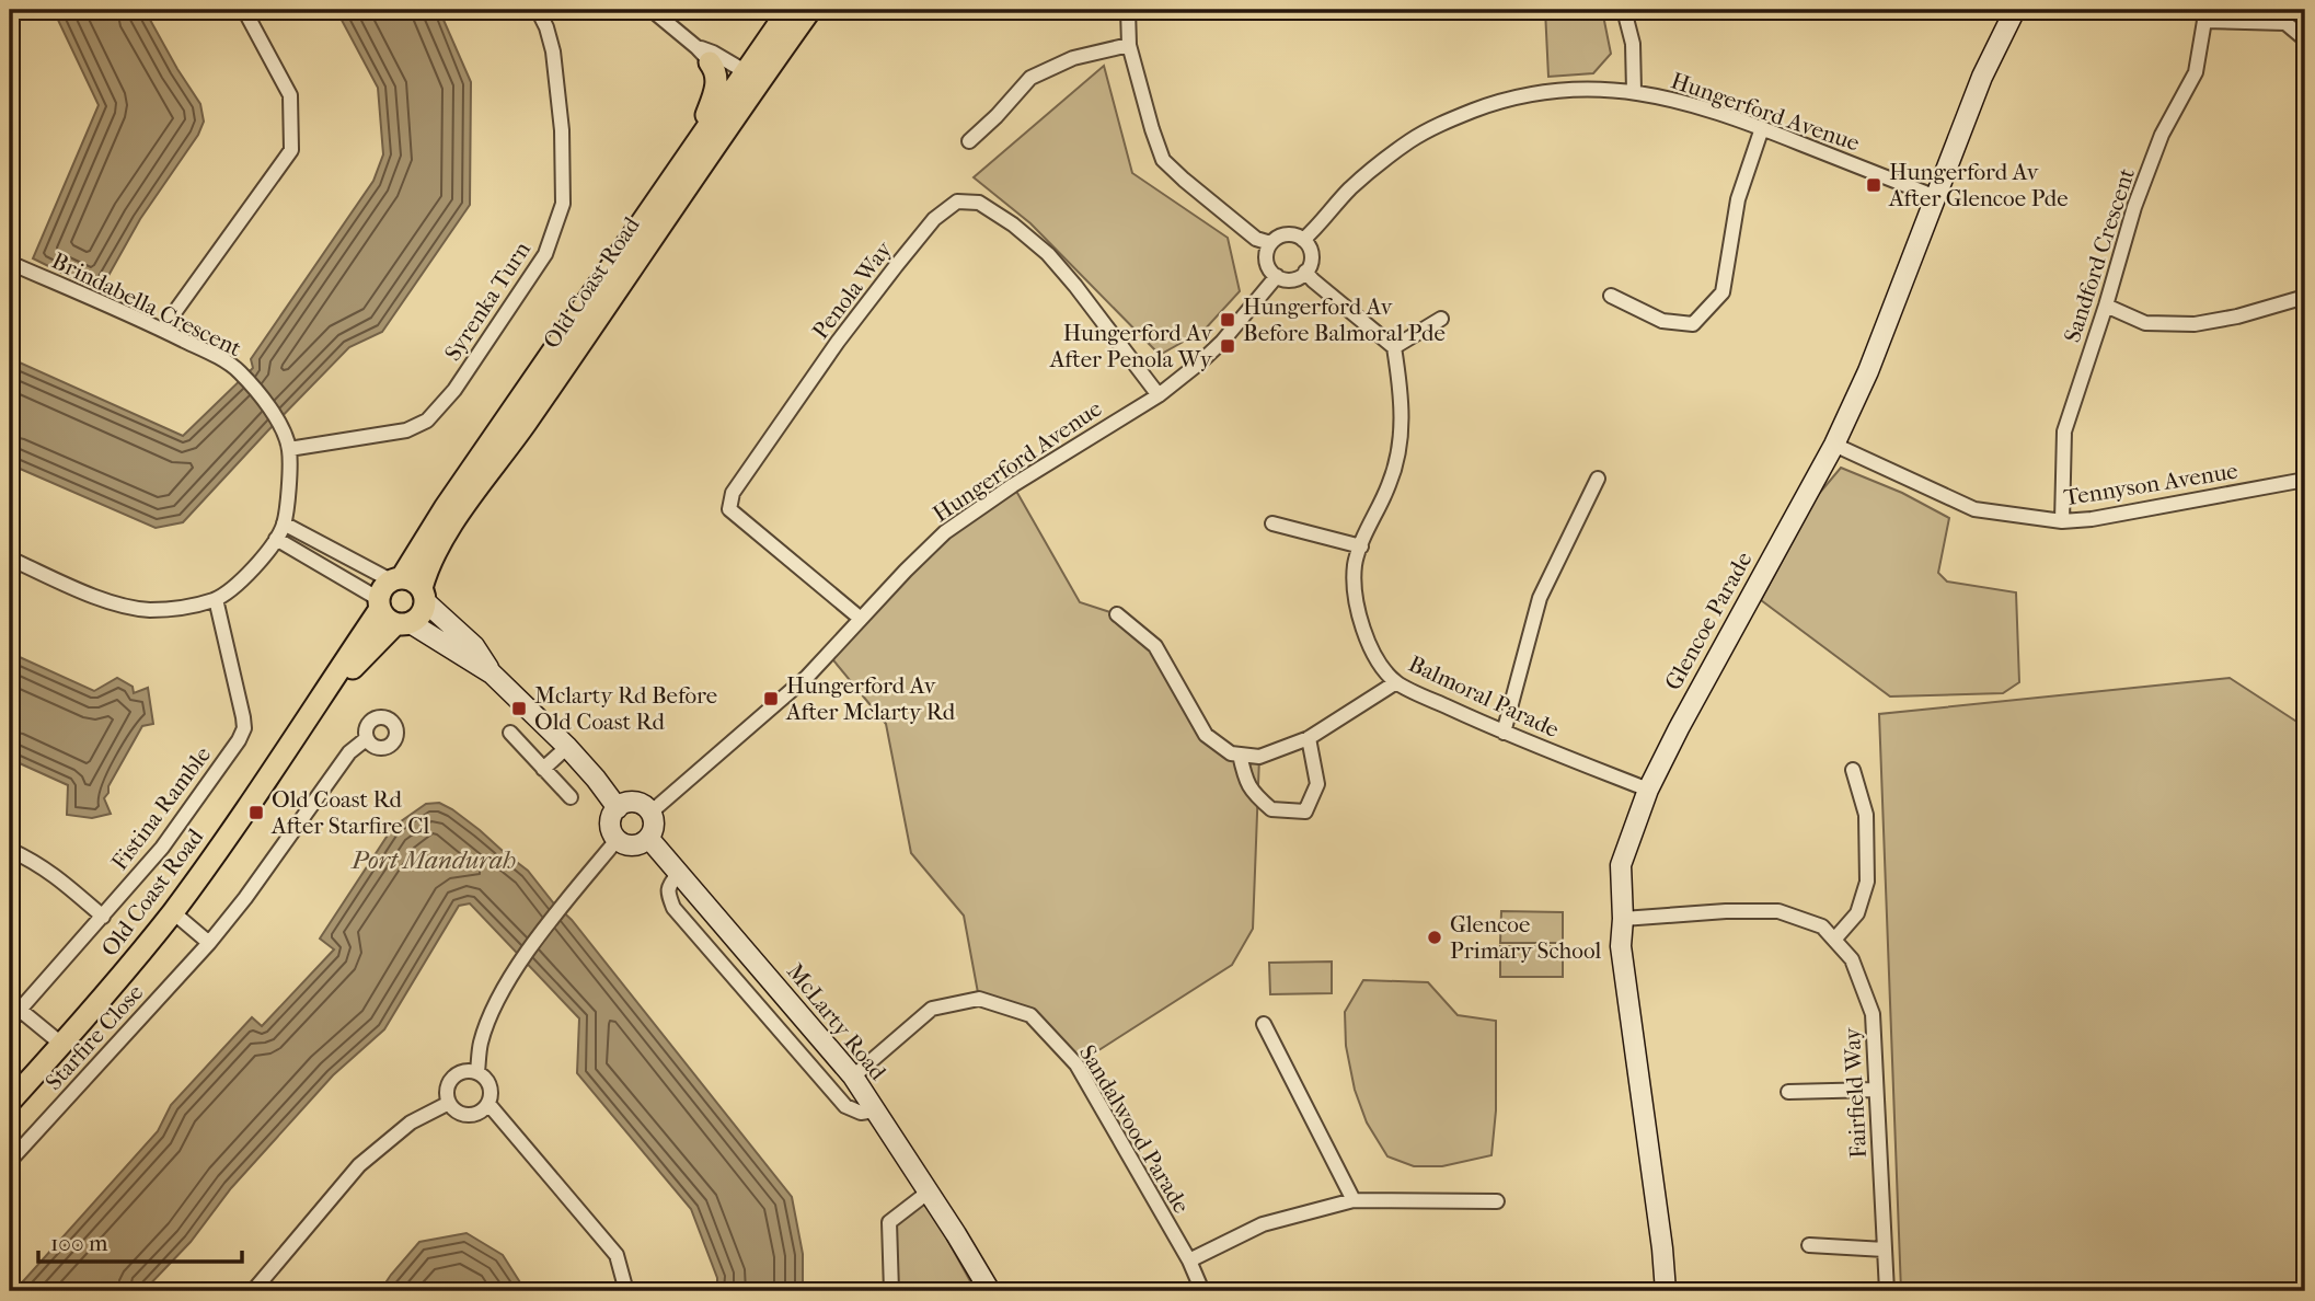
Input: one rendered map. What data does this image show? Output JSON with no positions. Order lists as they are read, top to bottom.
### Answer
{
  "streets": {
    "main road": ["Old Coast Road"],
    "street": [
      "Hungerford Avenue",
      "Sandford Crescent",
      "Penola Way",
      "Syrenka Turn",
      "Brindabella Crescent",
      "Tennyson Avenue",
      "Glencoe Parade",
      "Balmoral Parade",
      "Fistina Ramble",
      "McLarty Road",
      "Starfire Close",
      "Fairfield Way",
      "Sandalwood Parade"
    ]
  },
  "crossings": [
    ["Hungerford Avenue", "Penola Way"],
    ["Hungerford Avenue", "Glencoe Parade"],
    ["Hungerford Avenue", "McLarty Road"],
    ["Sandford Crescent", "Tennyson Avenue"],
    ["Syrenka Turn", "Brindabella Crescent"],
    ["Brindabella Crescent", "Fistina Ramble"],
    ["Tennyson Avenue", "Glencoe Parade"],
    ["Glencoe Parade", "Balmoral Parade"],
    ["Glencoe Parade", "Fairfield Way"],
    ["McLarty Road", "Sandalwood Parade"]
  ],
  "water": ["Port Mandurah"],
  "places": {
    "transit": [
      "Hungerford Av After Glencoe Pde",
      "Hungerford Av Before Balmoral Pde",
      "Hungerford Av After Penola Wy",
      "Hungerford Av After Mclarty Rd",
      "Mclarty Rd Before Old Coast Rd",
      "Old Coast Rd After Starfire Cl"
    ],
    "other": ["Glencoe Primary School"]
  },
  "scale_bar": "100 m"
}
